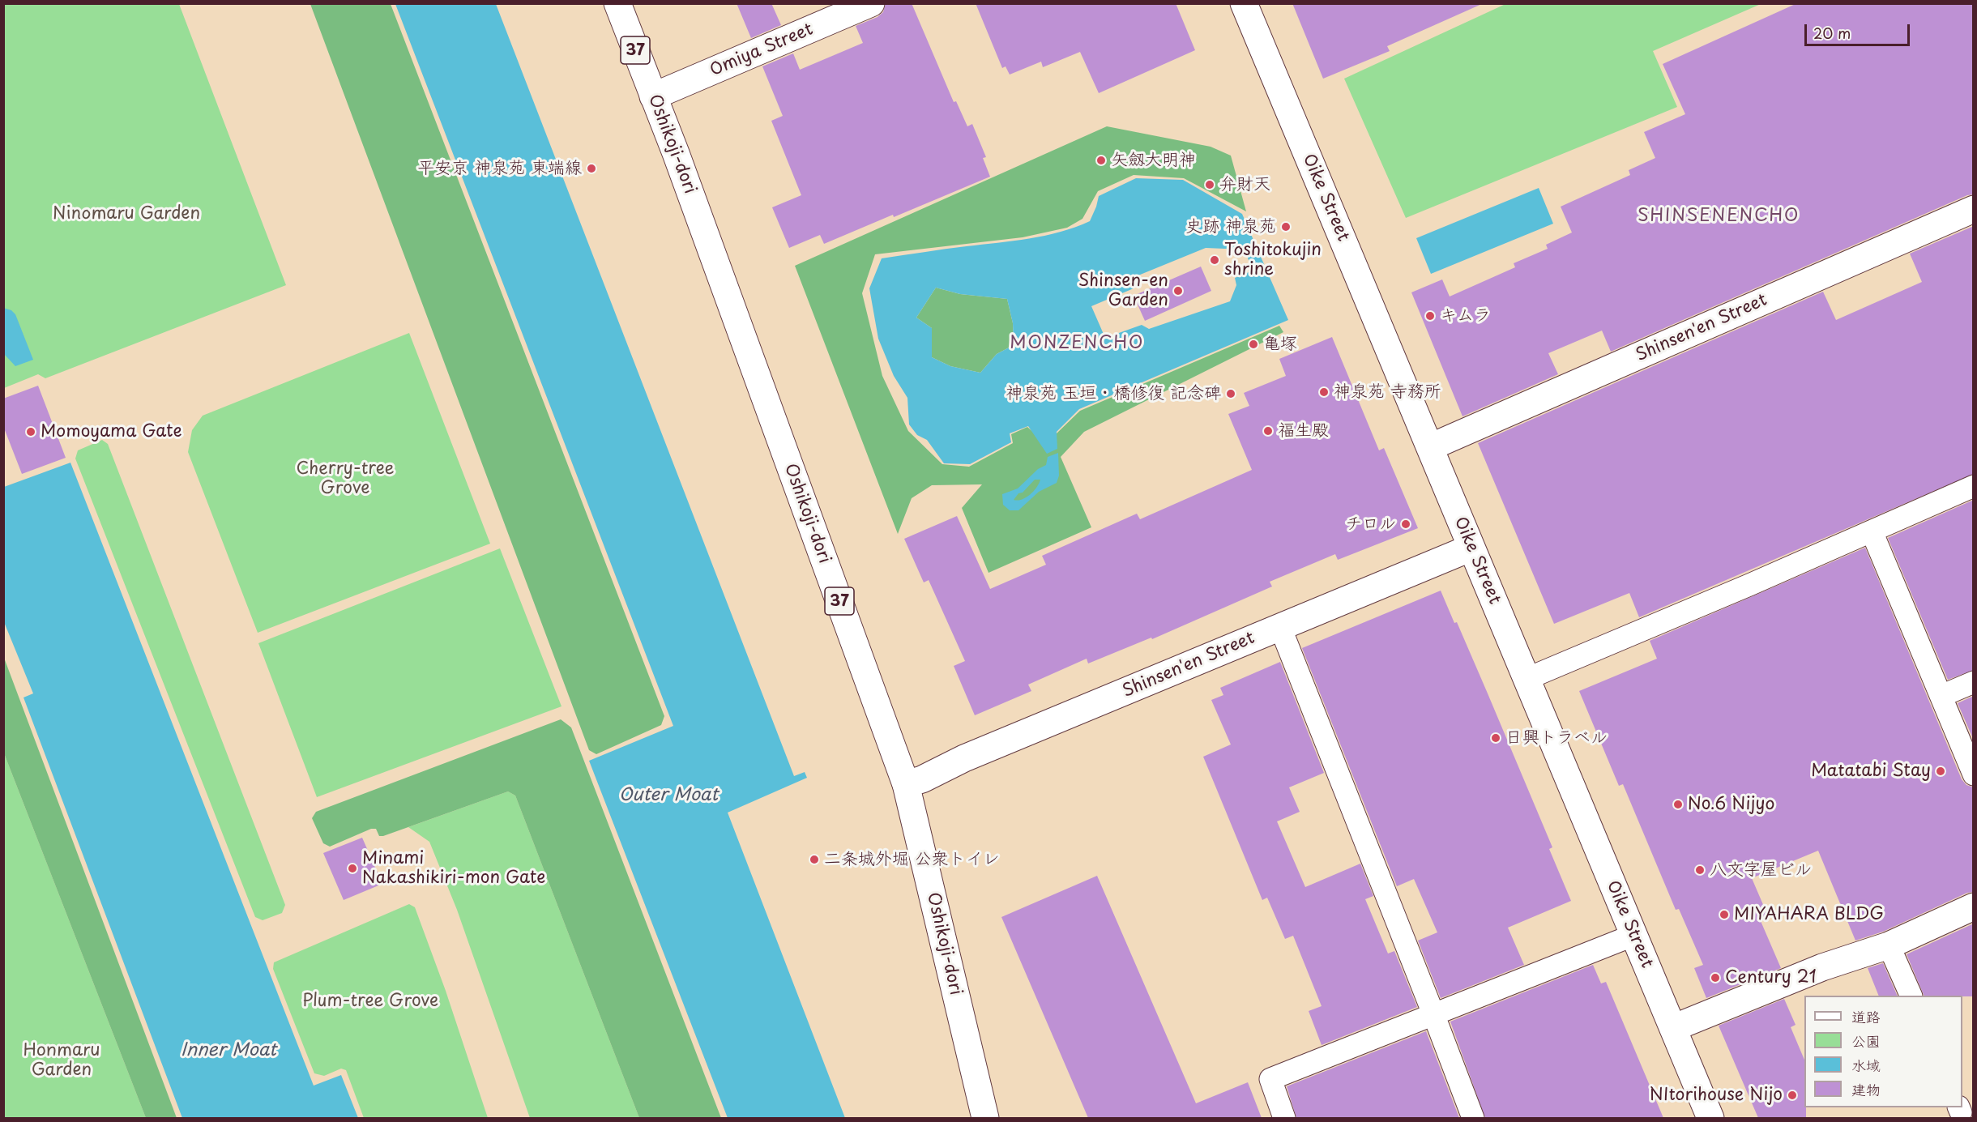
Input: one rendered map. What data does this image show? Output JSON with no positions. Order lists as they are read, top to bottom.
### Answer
{
  "streets": {
    "street": [
      "37",
      "Omiya Street",
      "Oshikoji-dori",
      "Oike Street",
      "Shinsen'en Street"
    ]
  },
  "crossings": [
    ["Omiya Street", "Oshikoji-dori"],
    ["Oshikoji-dori", "Shinsen'en Street"],
    ["Oike Street", "Shinsen'en Street"]
  ],
  "districts": ["SHINSENENCHO", "MONZENCHO"],
  "water": ["Outer Moat", "Inner Moat"],
  "parks": [
    "Ninomaru Garden",
    "Cherry-tree Grove",
    "Plum-tree Grove",
    "Honmaru Garden"
  ],
  "places": [
    "矢劔大明神",
    "平安京 神泉苑 東端線",
    "弁財天",
    "史跡 神泉苑",
    "Toshitokujin shrine",
    "Shinsen-en Garden",
    "キムラ",
    "亀塚",
    "神泉苑 寺務所",
    "神泉苑 玉垣・橋修復 記念碑",
    "福生殿",
    "Momoyama Gate",
    "チロル",
    "日興トラベル",
    "Matatabi Stay",
    "No.6 Nijyo",
    "二条城外堀 公衆トイレ",
    "Minami Nakashikiri-mon Gate",
    "八文字屋ビル",
    "MIYAHARA BLDG",
    "Century 21",
    "NItorihouse Nijo"
  ],
  "legend": [
    "道路",
    "公園",
    "水域",
    "建物"
  ],
  "scale_bar": "20 m"
}
